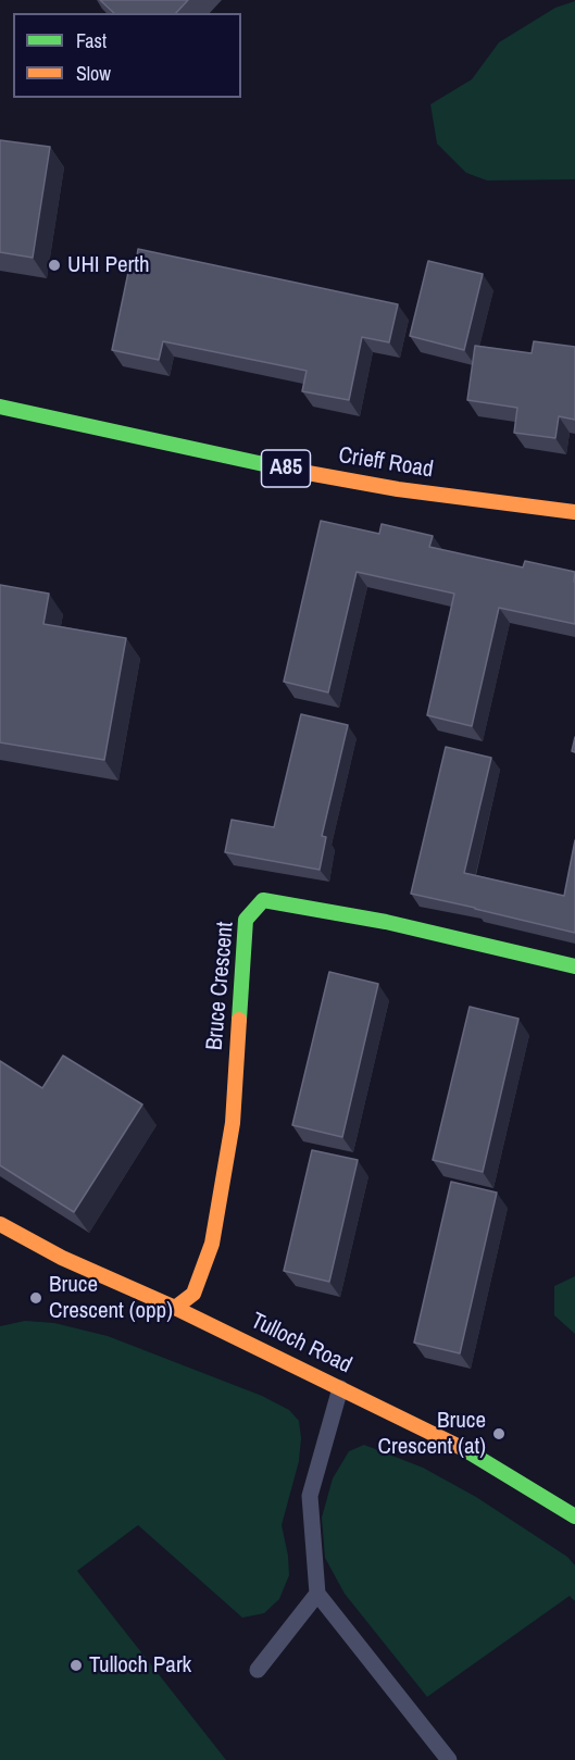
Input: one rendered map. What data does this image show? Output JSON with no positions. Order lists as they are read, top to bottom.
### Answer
{
  "streets": {
    "street": [
      "Crieff Road",
      "A85",
      "Bruce Crescent",
      "Tulloch Road"
    ]
  },
  "crossings": [
    ["Bruce Crescent", "Tulloch Road"]
  ],
  "places": [
    "UHI Perth",
    "Bruce Crescent (opp)",
    "Bruce Crescent (at)",
    "Tulloch Park"
  ],
  "legend": ["Fast", "Slow"]
}
